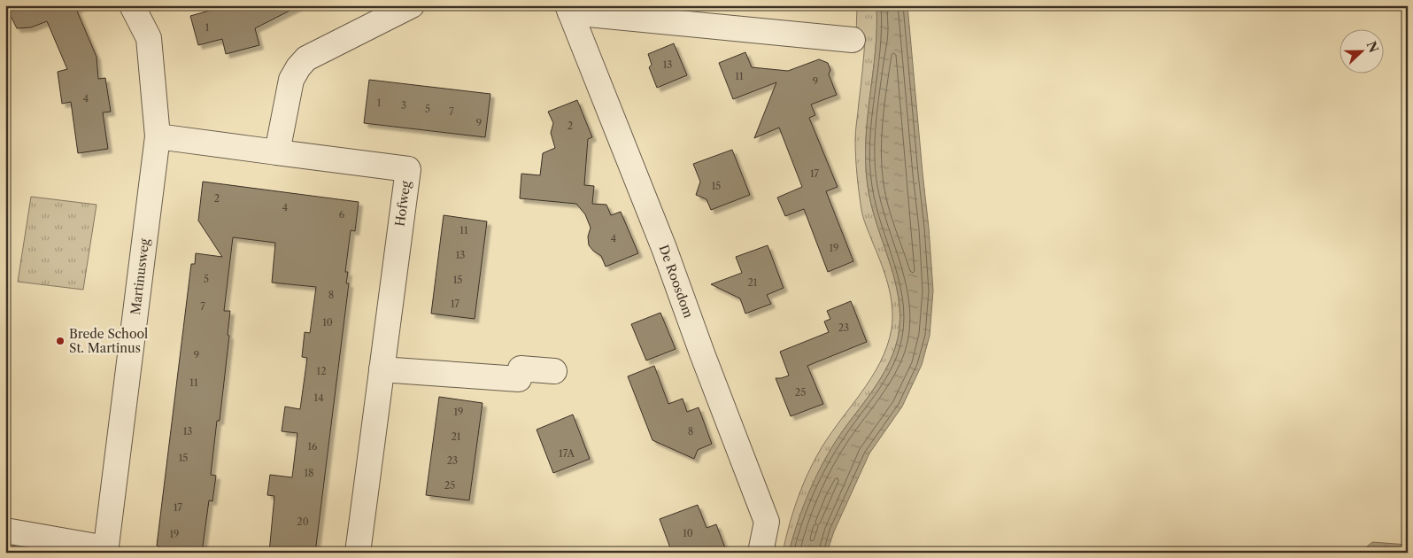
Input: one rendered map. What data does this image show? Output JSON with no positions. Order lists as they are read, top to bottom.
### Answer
{
  "streets": {
    "street": ["Hofweg", "Martinusweg", "De Roosdom"]
  },
  "crossings": [
    ["Hofweg", "Martinusweg"]
  ],
  "places": ["Brede School St. Martinus"],
  "house_numbers": [
    "1",
    "13",
    "11",
    "9",
    "4",
    "1",
    "3",
    "5",
    "7",
    "9",
    "2",
    "17",
    "15",
    "2",
    "4",
    "6",
    "11",
    "4",
    "19",
    "13",
    "5",
    "15",
    "21",
    "8",
    "17",
    "7",
    "10",
    "23",
    "9",
    "12",
    "11",
    "25",
    "14",
    "19",
    "13",
    "8",
    "21",
    "16",
    "17A",
    "15",
    "23",
    "18",
    "25",
    "17",
    "20",
    "10",
    "19"
  ],
  "north": "right"
}
